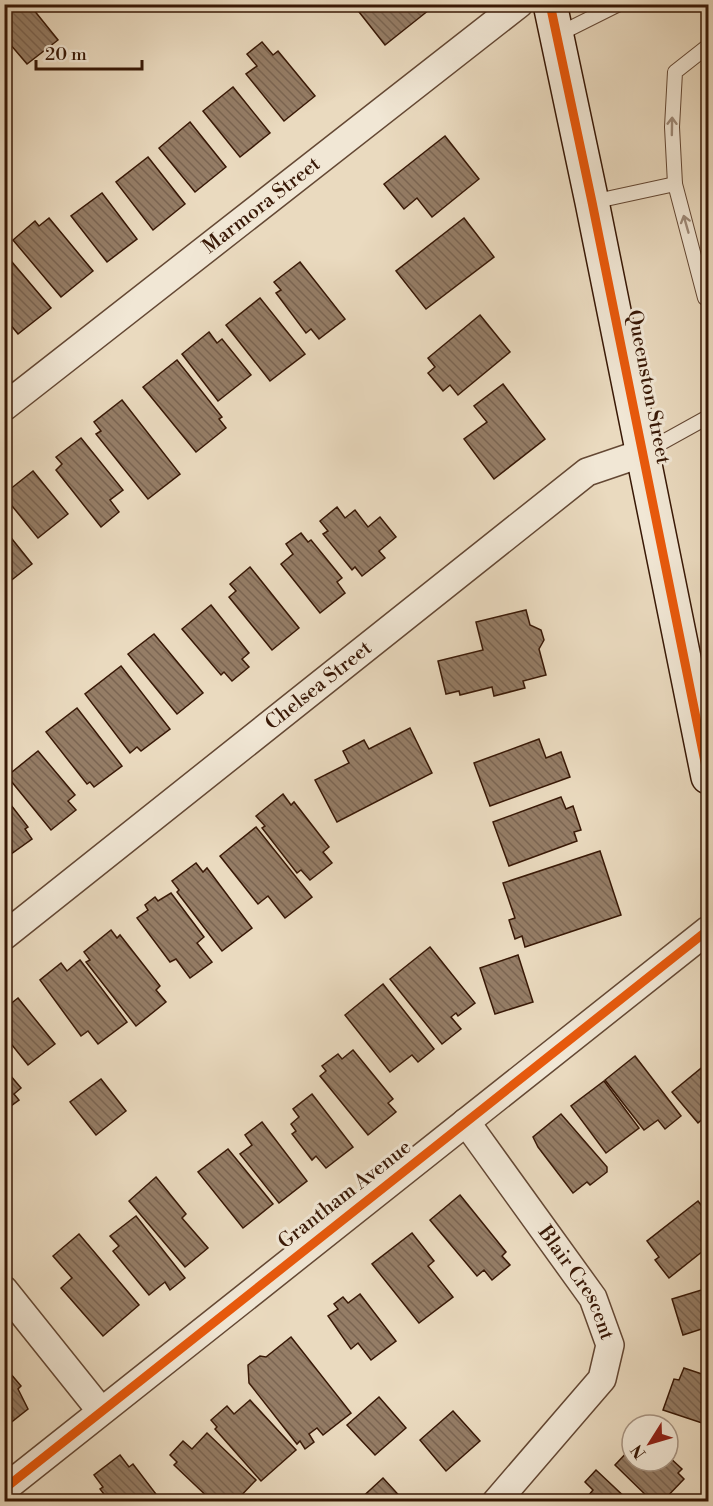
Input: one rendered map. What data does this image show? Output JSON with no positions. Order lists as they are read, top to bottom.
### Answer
{
  "streets": {
    "main road": ["Queenston Street"],
    "street": [
      "Marmora Street",
      "Chelsea Street",
      "Grantham Avenue",
      "Blair Crescent"
    ]
  },
  "crossings": [
    ["Queenston Street", "Chelsea Street"],
    ["Grantham Avenue", "Blair Crescent"]
  ],
  "scale_bar": "20 m",
  "north": "bottom left"
}
